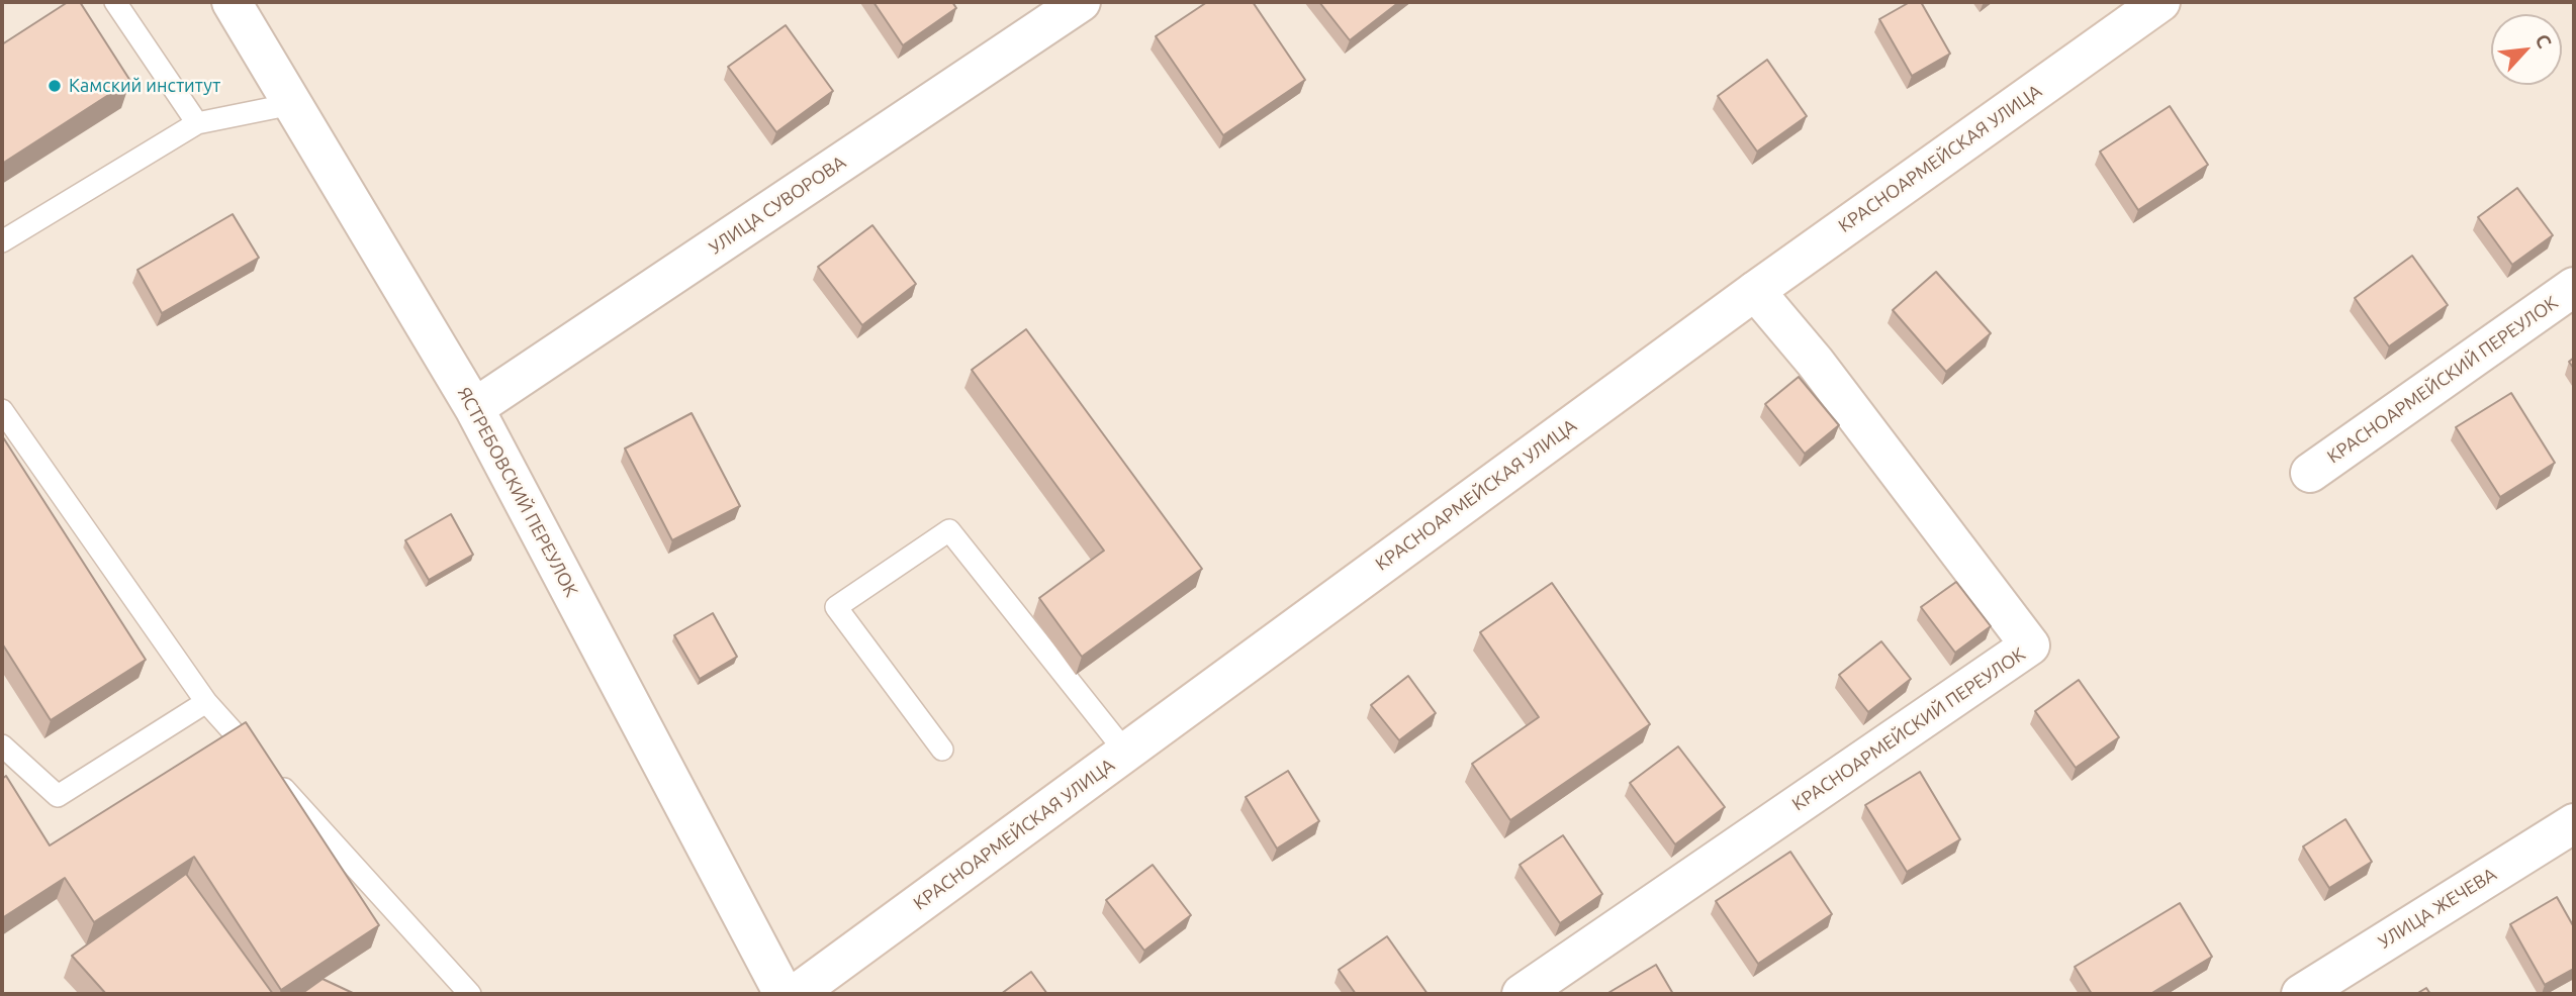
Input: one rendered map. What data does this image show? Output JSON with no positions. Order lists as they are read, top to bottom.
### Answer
{
  "streets": {
    "street": [
      "КРАСНОАРМЕЙСКАЯ УЛИЦА",
      "УЛИЦА СУВОРОВА",
      "КРАСНОАРМЕЙСКИЙ ПЕРЕУЛОК",
      "ЯСТРЕБОВСКИЙ ПЕРЕУЛОК",
      "УЛИЦА ЖЕЧЕВА"
    ]
  },
  "crossings": [
    ["КРАСНОАРМЕЙСКАЯ УЛИЦА", "КРАСНОАРМЕЙСКИЙ ПЕРЕУЛОК"],
    ["УЛИЦА СУВОРОВА", "ЯСТРЕБОВСКИЙ ПЕРЕУЛОК"]
  ],
  "places": ["Камский институт"],
  "north": "top right"
}
